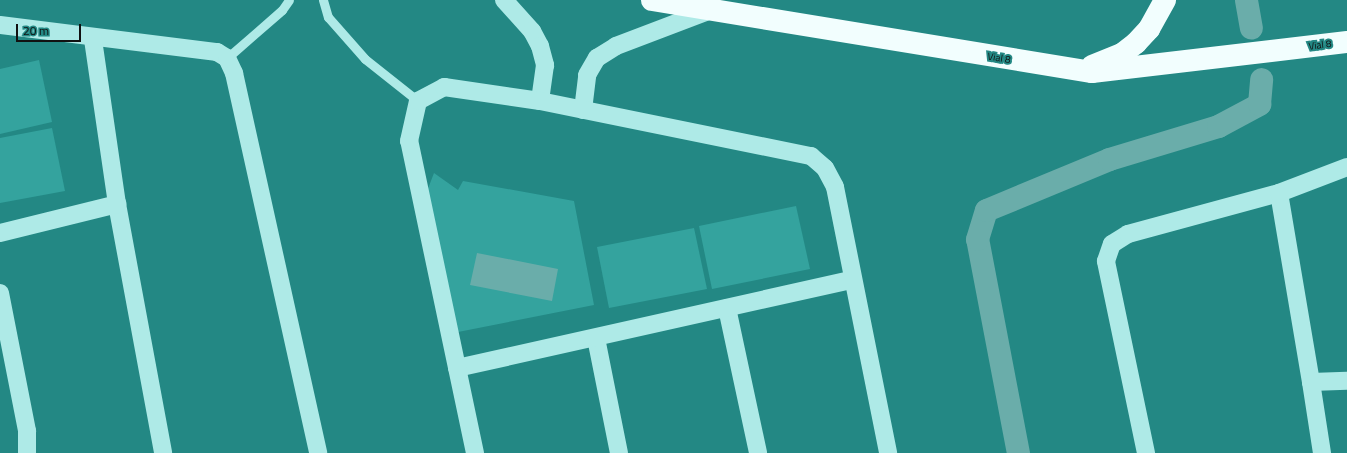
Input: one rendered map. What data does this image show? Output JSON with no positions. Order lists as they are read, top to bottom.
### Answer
{
  "streets": {
    "main road": ["Vial 8"]
  },
  "scale_bar": "20 m"
}
